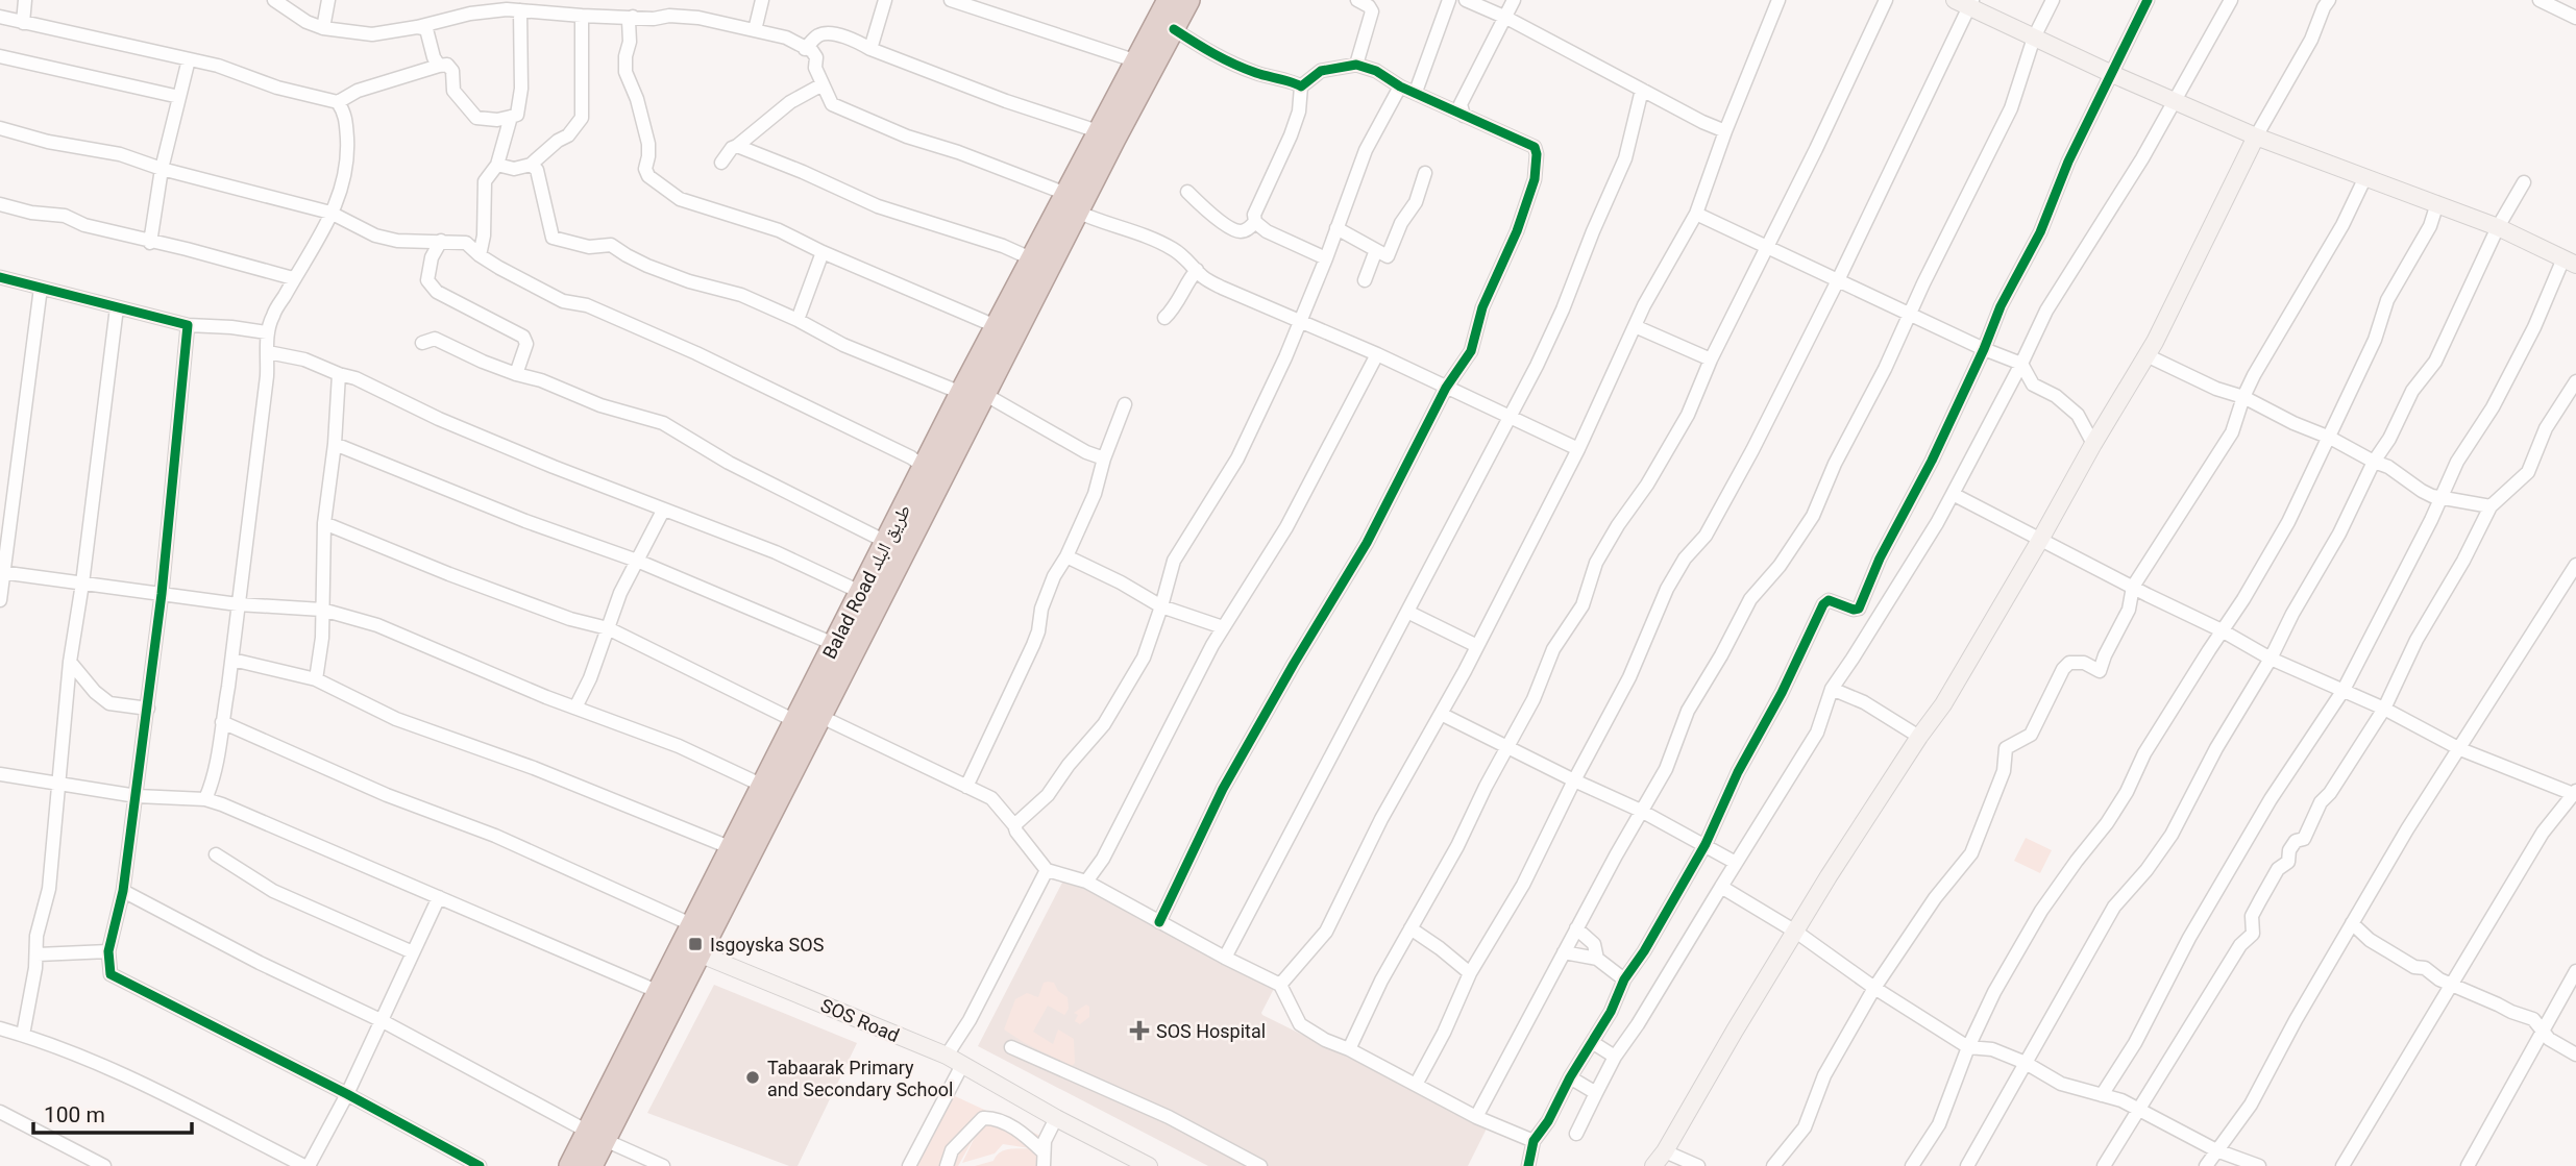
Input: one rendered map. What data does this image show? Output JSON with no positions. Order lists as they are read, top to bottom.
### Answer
{
  "streets": {
    "highway": ["Balad Road طريق البلد"],
    "street": ["SOS Road"]
  },
  "crossings": [
    ["Balad Road طريق البلد", "SOS Road"]
  ],
  "places": {
    "transit": ["Isgoyska SOS"],
    "health": ["SOS Hospital"],
    "other": ["Tabaarak Primary and Secondary School"]
  },
  "scale_bar": "100 m"
}
